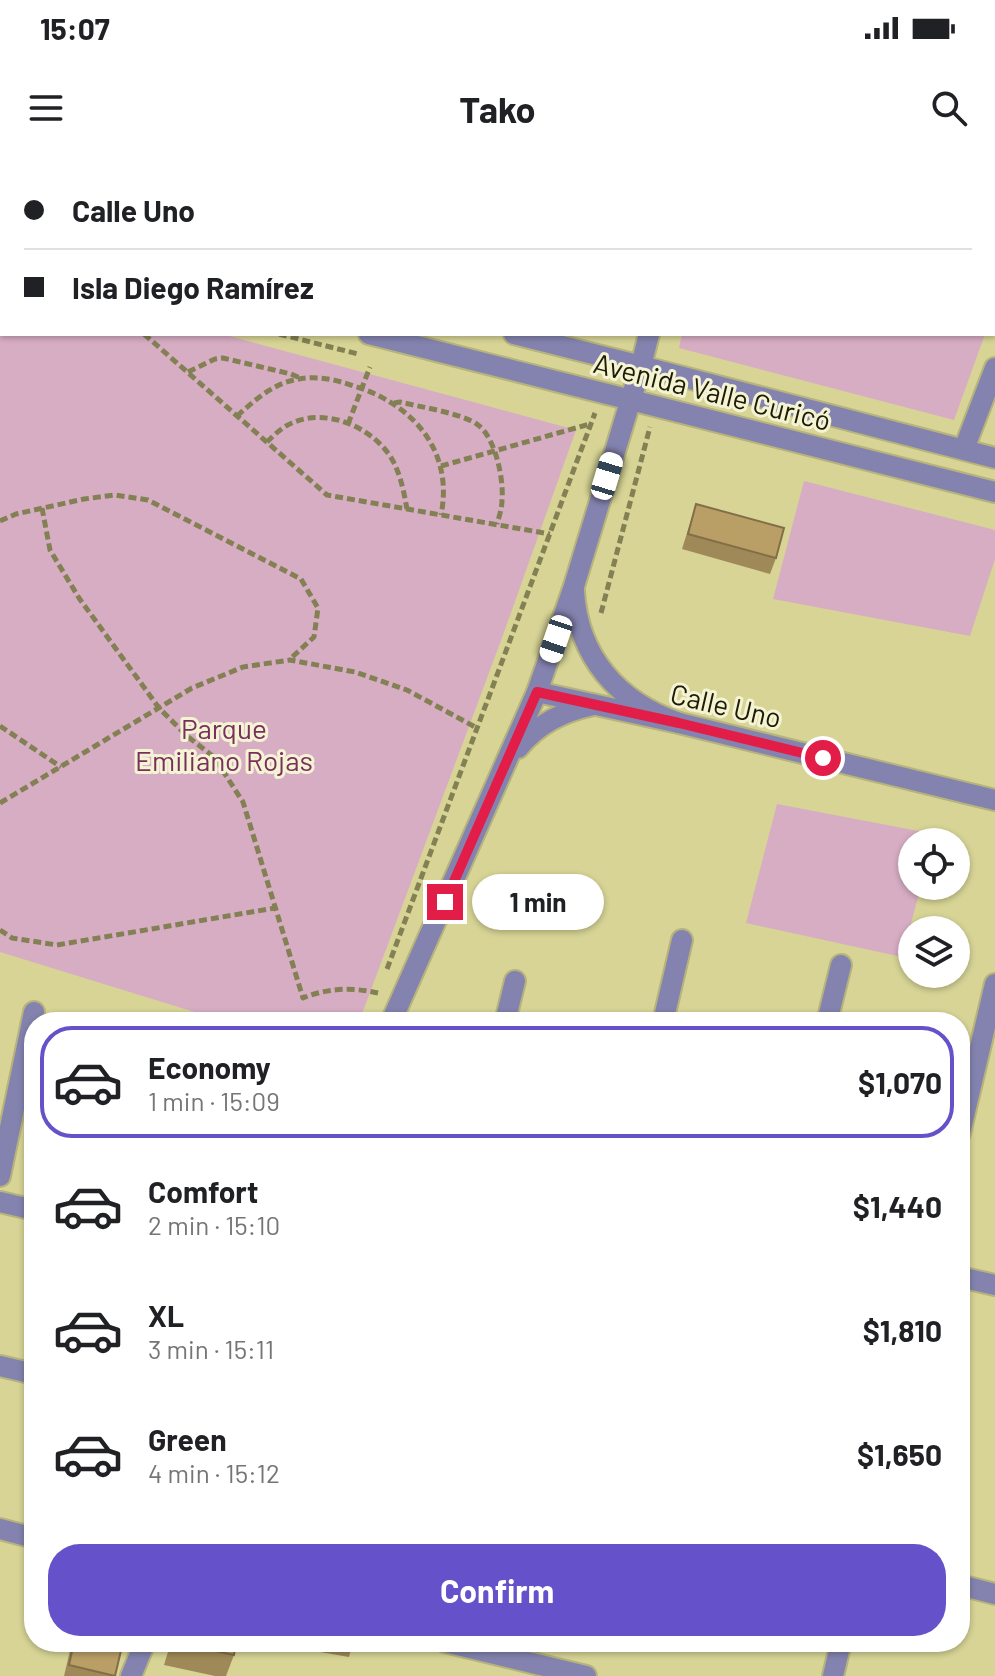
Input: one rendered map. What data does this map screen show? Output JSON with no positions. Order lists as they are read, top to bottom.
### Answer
{
  "streets": {
    "street": ["Avenida Valle Curicó", "Calle Uno"]
  },
  "parks": ["Parque Emiliano Rojas"],
  "page": {
    "status": "15:07",
    "header": "Tako",
    "banner": ["Calle Uno", "Isla Diego Ramírez"],
    "bubble": "1 min",
    "list": [
      {
        "name": "Economy",
        "note": "1 min · 15:09",
        "value": "$1,070"
      },
      {
        "name": "Comfort",
        "note": "2 min · 15:10",
        "value": "$1,440"
      },
      {
        "name": "XL",
        "note": "3 min · 15:11",
        "value": "$1,810"
      },
      {
        "name": "Green",
        "note": "4 min · 15:12",
        "value": "$1,650"
      }
    ],
    "buttons": "Confirm"
  }
}
